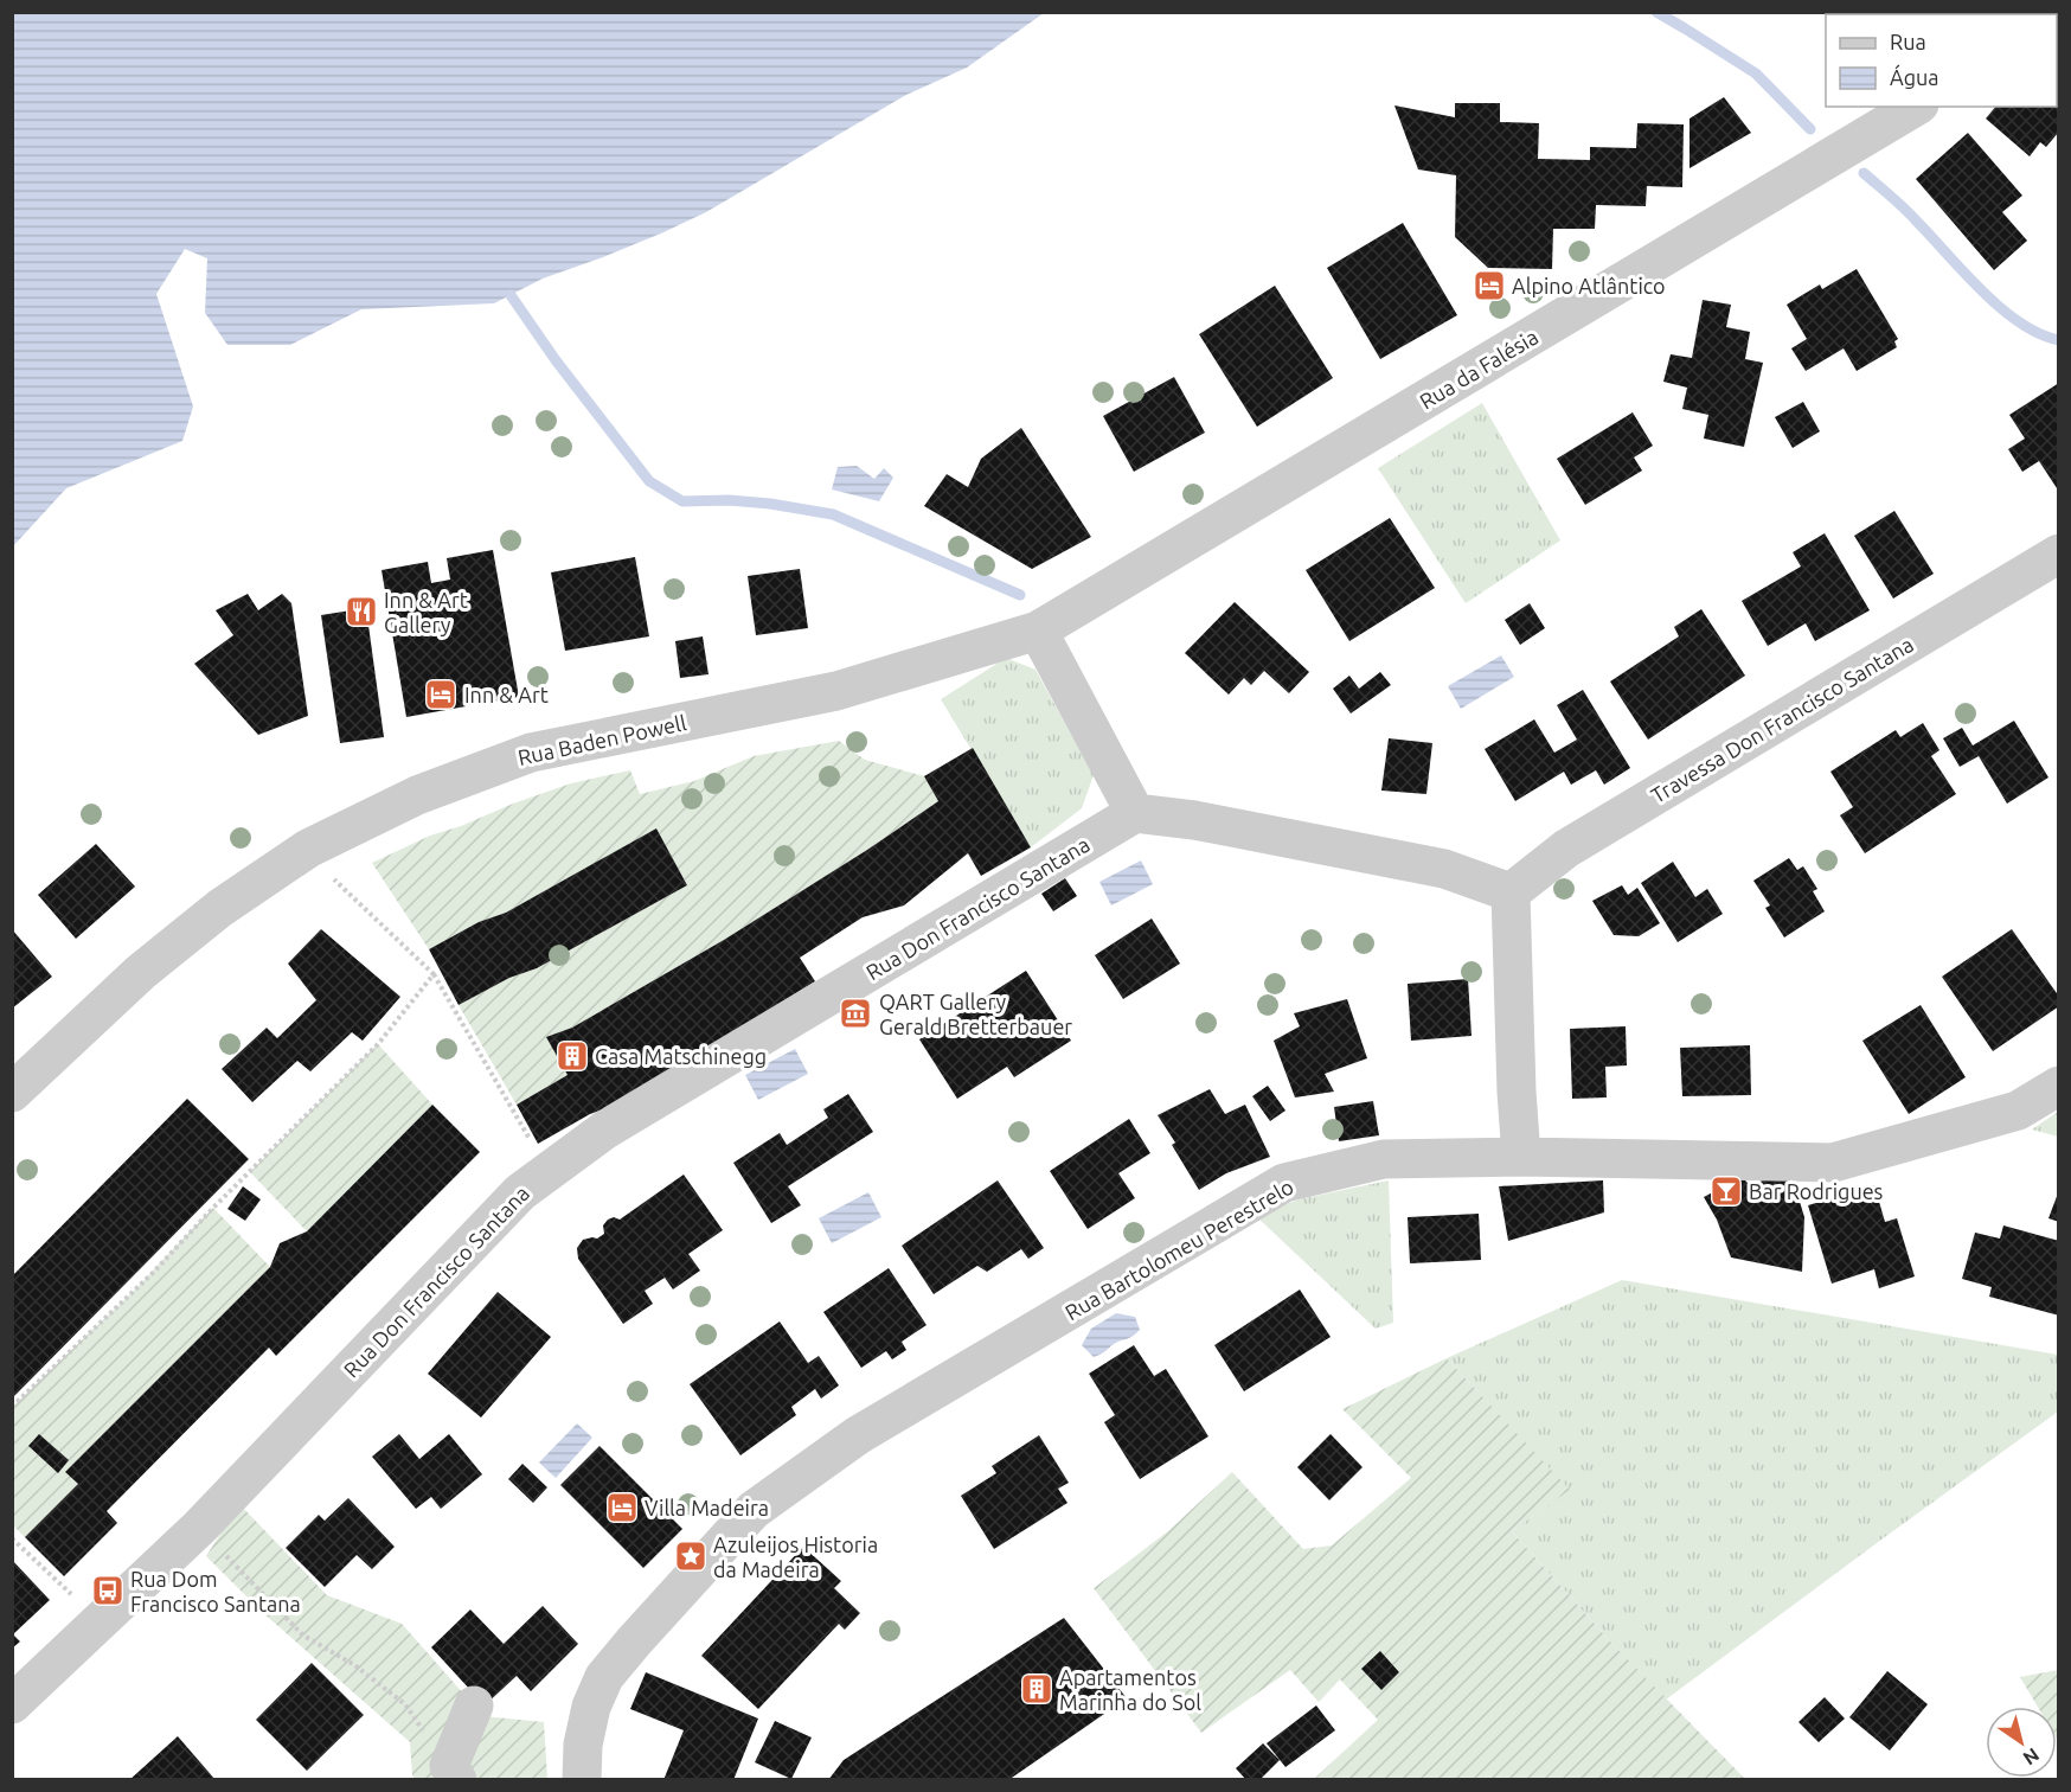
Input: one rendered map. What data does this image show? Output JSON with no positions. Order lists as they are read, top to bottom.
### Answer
{
  "streets": {
    "street": [
      "Rua da Falésia",
      "Travessa Don Francisco Santana",
      "Rua Baden Powell",
      "Rua Don Francisco Santana",
      "Rua Bartolomeu Perestrelo"
    ]
  },
  "crossings": [
    ["Rua da Falésia", "Rua Baden Powell"]
  ],
  "places": {
    "hotel": ["Alpino Atlântico", "Inn & Art", "Villa Madeira"],
    "restaurant": ["Inn & Art Gallery"],
    "museum": ["QART Gallery Gerald Bretterbauer"],
    "building": ["Casa Matschinegg", "Apartamentos Marinha do Sol"],
    "bar": ["Bar Rodrigues"],
    "place": ["Azuleijos Historia da Madeira"],
    "bus stop": ["Rua Dom Francisco Santana"]
  },
  "legend": ["Rua", "Água"],
  "north": "bottom right"
}
